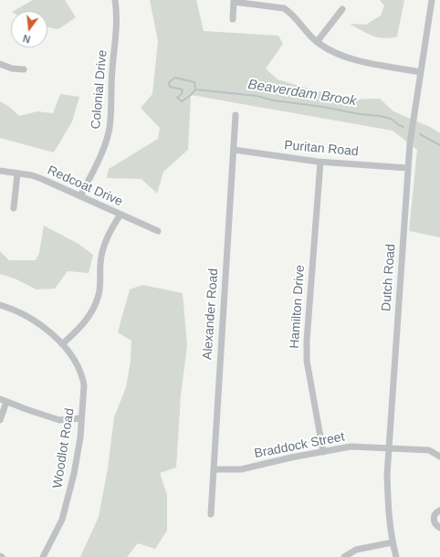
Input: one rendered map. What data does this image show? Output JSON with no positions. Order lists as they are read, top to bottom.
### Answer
{
  "streets": {
    "street": [
      "Colonial Drive",
      "Puritan Road",
      "Redcoat Drive",
      "Dutch Road",
      "Hamilton Drive",
      "Alexander Road",
      "Braddock Street",
      "Woodlot Road"
    ]
  },
  "crossings": [
    ["Colonial Drive", "Redcoat Drive"],
    ["Puritan Road", "Dutch Road"],
    ["Puritan Road", "Hamilton Drive"],
    ["Puritan Road", "Alexander Road"],
    ["Dutch Road", "Braddock Street"],
    ["Hamilton Drive", "Braddock Street"],
    ["Alexander Road", "Braddock Street"]
  ],
  "water": ["Beaverdam Brook"],
  "north": "bottom"
}
